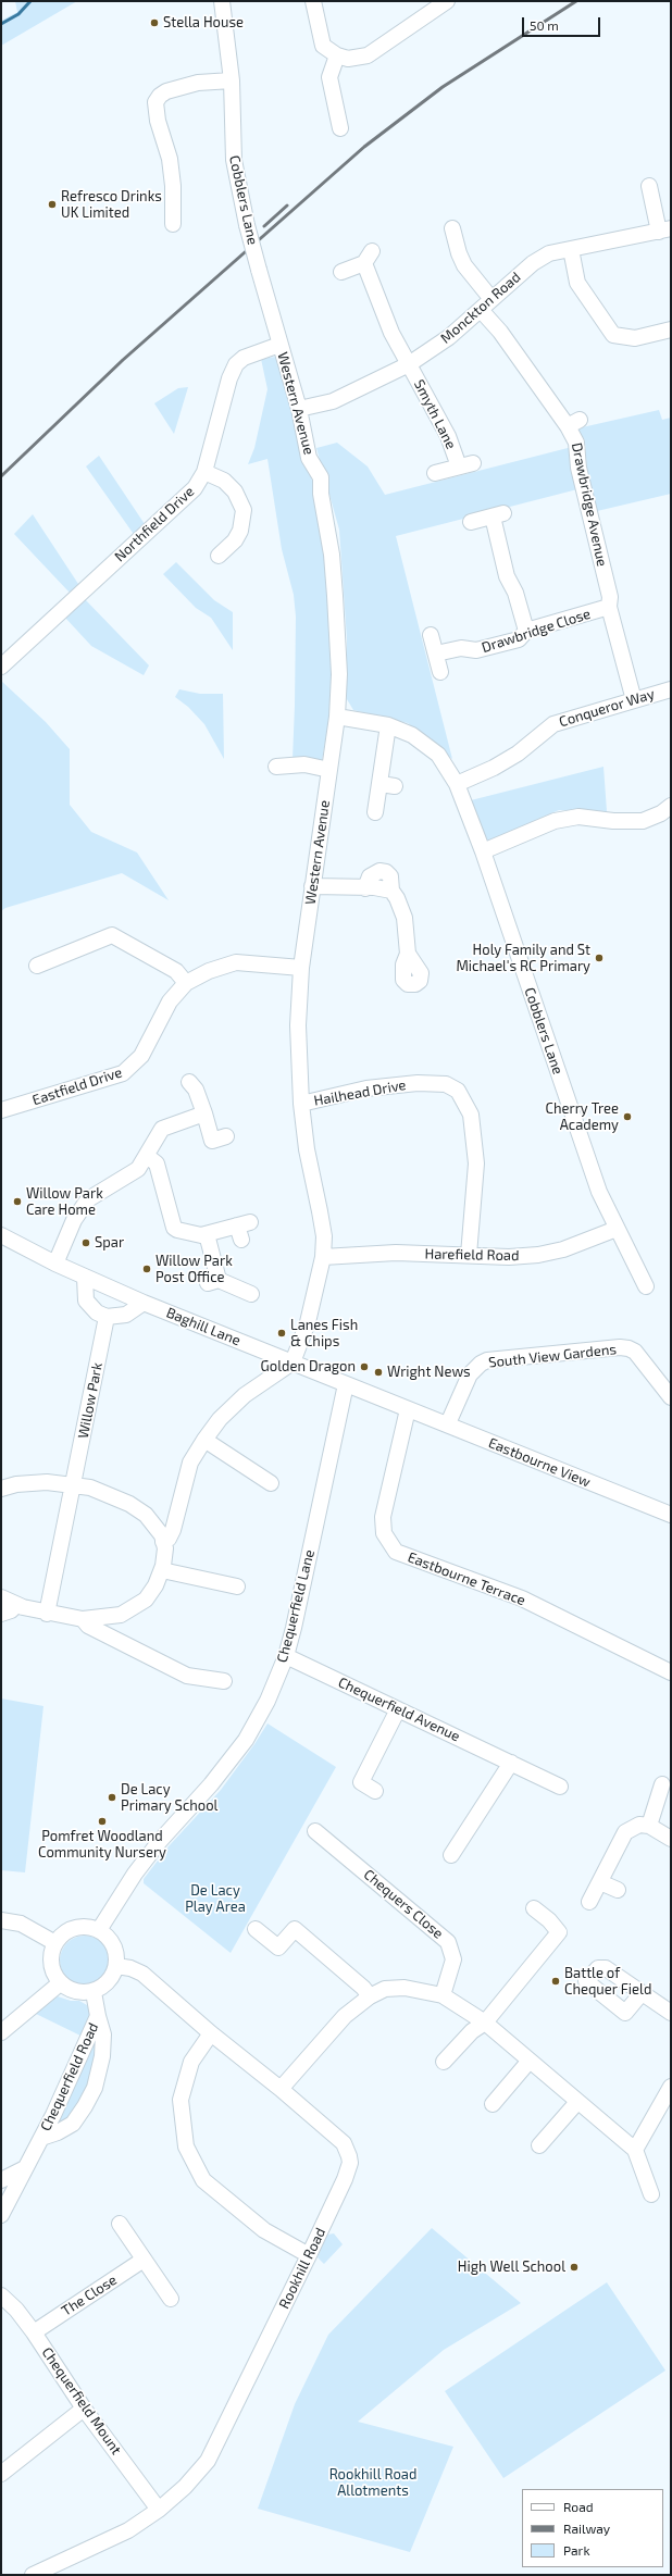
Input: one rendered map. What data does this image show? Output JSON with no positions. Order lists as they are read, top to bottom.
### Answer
{
  "streets": {
    "street": [
      "Cobblers Lane",
      "Monckton Road",
      "Western Avenue",
      "Smyth Lane",
      "Drawbridge Avenue",
      "Northfield Drive",
      "Drawbridge Close",
      "Conqueror Way",
      "Eastfield Drive",
      "Hailhead Drive",
      "Harefield Road",
      "Baghill Lane",
      "South View Gardens",
      "Willow Park",
      "Eastbourne View",
      "Eastbourne Terrace",
      "Chequerfield Lane",
      "Chequerfield Avenue",
      "Chequers Close",
      "Chequerfield Road",
      "Rookhill Road",
      "The Close",
      "Chequerfield Mount"
    ]
  },
  "crossings": [
    ["Cobblers Lane", "Western Avenue"],
    ["Cobblers Lane", "Northfield Drive"],
    ["Cobblers Lane", "Conqueror Way"],
    ["Cobblers Lane", "Harefield Road"],
    ["Monckton Road", "Western Avenue"],
    ["Monckton Road", "Smyth Lane"],
    ["Monckton Road", "Drawbridge Avenue"],
    ["Western Avenue", "Northfield Drive"],
    ["Western Avenue", "Eastfield Drive"],
    ["Western Avenue", "Hailhead Drive"],
    ["Western Avenue", "Harefield Road"],
    ["Western Avenue", "Baghill Lane"],
    ["Drawbridge Avenue", "Drawbridge Close"],
    ["Drawbridge Avenue", "Conqueror Way"],
    ["Hailhead Drive", "Harefield Road"],
    ["Baghill Lane", "Eastbourne View"],
    ["Baghill Lane", "Eastbourne Terrace"],
    ["Baghill Lane", "Chequerfield Lane"],
    ["South View Gardens", "Eastbourne View"],
    ["Eastbourne View", "Eastbourne Terrace"],
    ["Chequerfield Lane", "Chequerfield Avenue"],
    ["Chequerfield Lane", "Chequerfield Road"],
    ["Chequerfield Lane", "Rookhill Road"],
    ["Chequerfield Road", "Rookhill Road"],
    ["Rookhill Road", "Chequerfield Mount"],
    ["The Close", "Chequerfield Mount"]
  ],
  "parks": ["De Lacy Play Area", "Rookhill Road Allotments"],
  "places": [
    "Stella House",
    "Refresco Drinks UK Limited",
    "Holy Family and St Michael's RC Primary",
    "Cherry Tree Academy",
    "Willow Park Care Home",
    "Spar",
    "Willow Park Post Office",
    "Lanes Fish & Chips",
    "Golden Dragon",
    "Wright News",
    "De Lacy Primary School",
    "Pomfret Woodland Community Nursery",
    "Battle of Chequer Field",
    "High Well School"
  ],
  "legend": ["Road", "Railway", "Park"],
  "scale_bar": "50 m"
}
